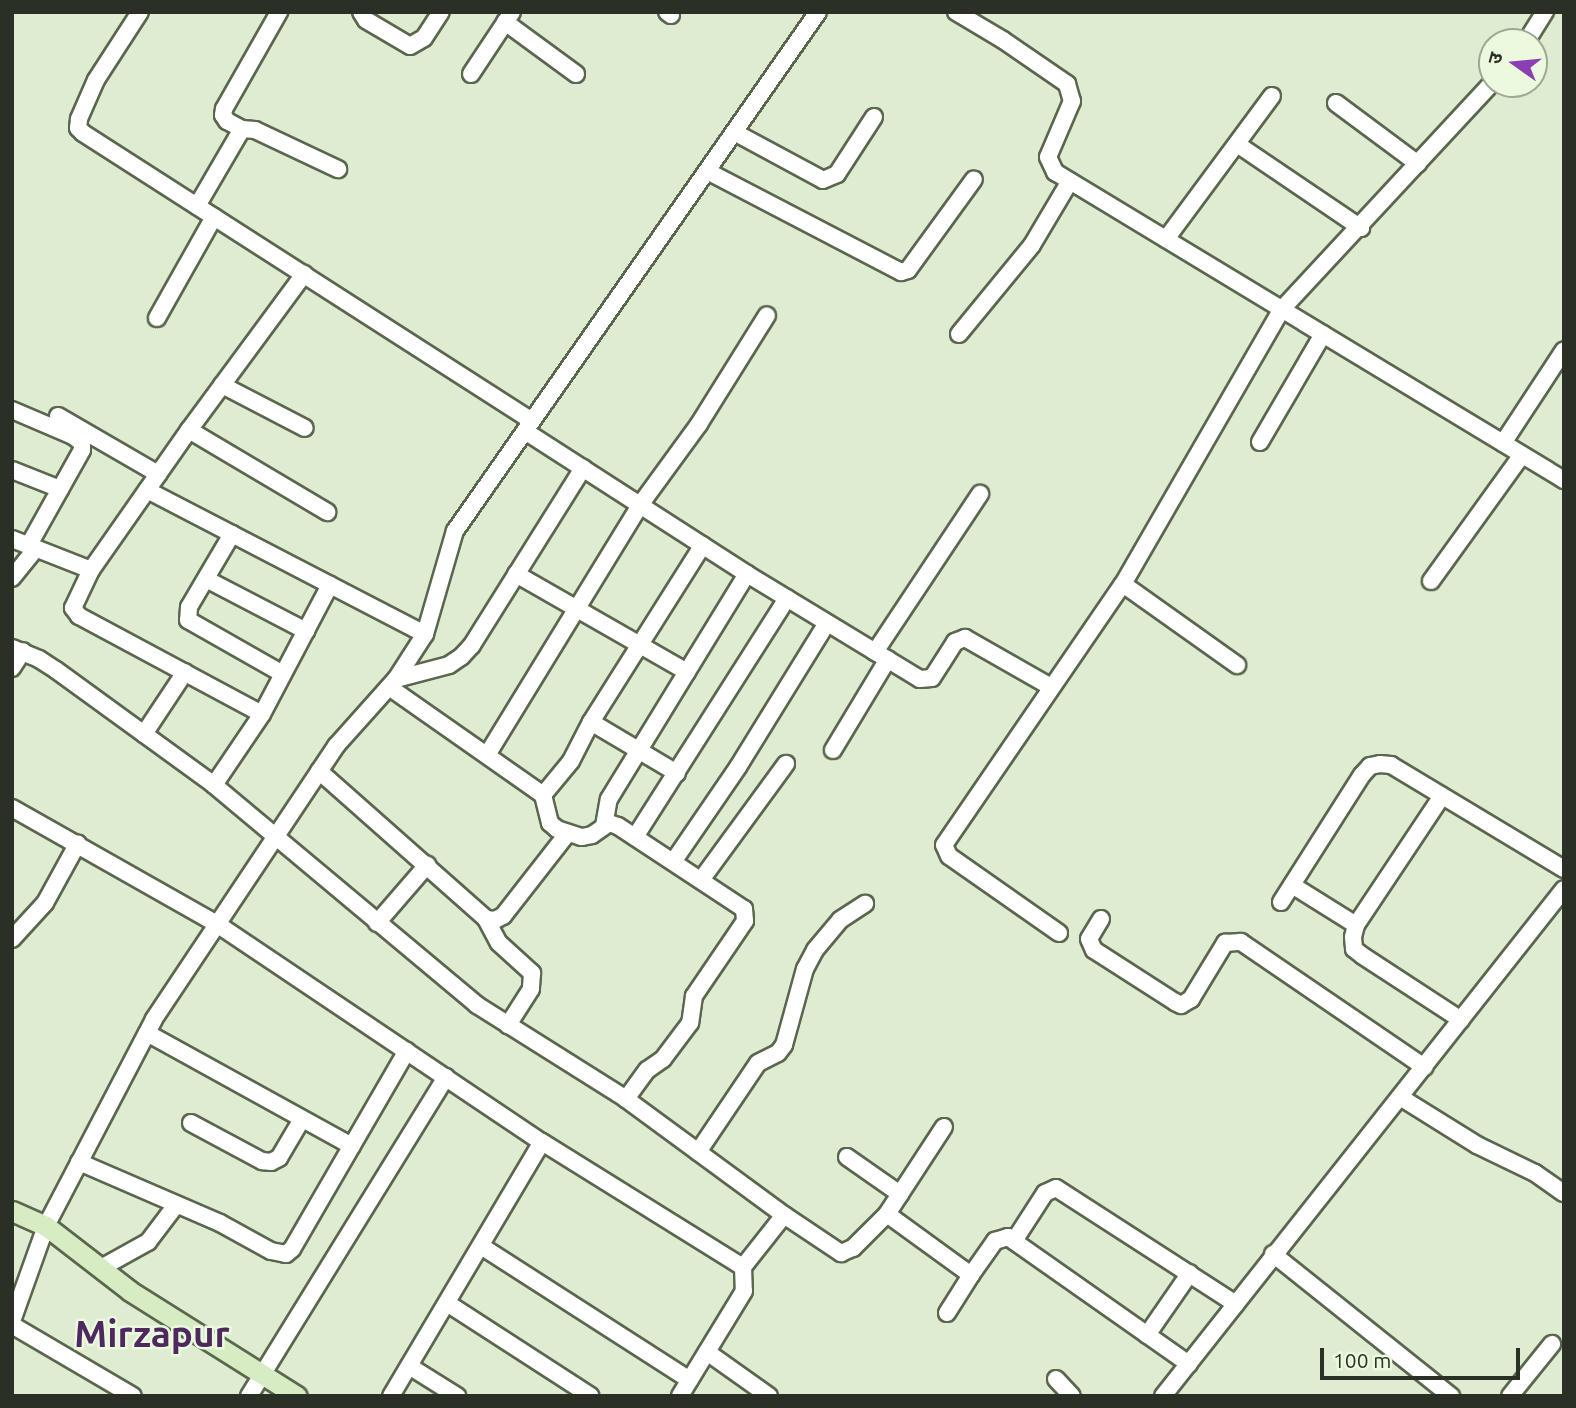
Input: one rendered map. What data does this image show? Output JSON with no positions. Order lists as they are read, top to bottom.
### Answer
{
  "districts": ["Mirzapur"],
  "scale_bar": "100 m",
  "north": "left"
}
